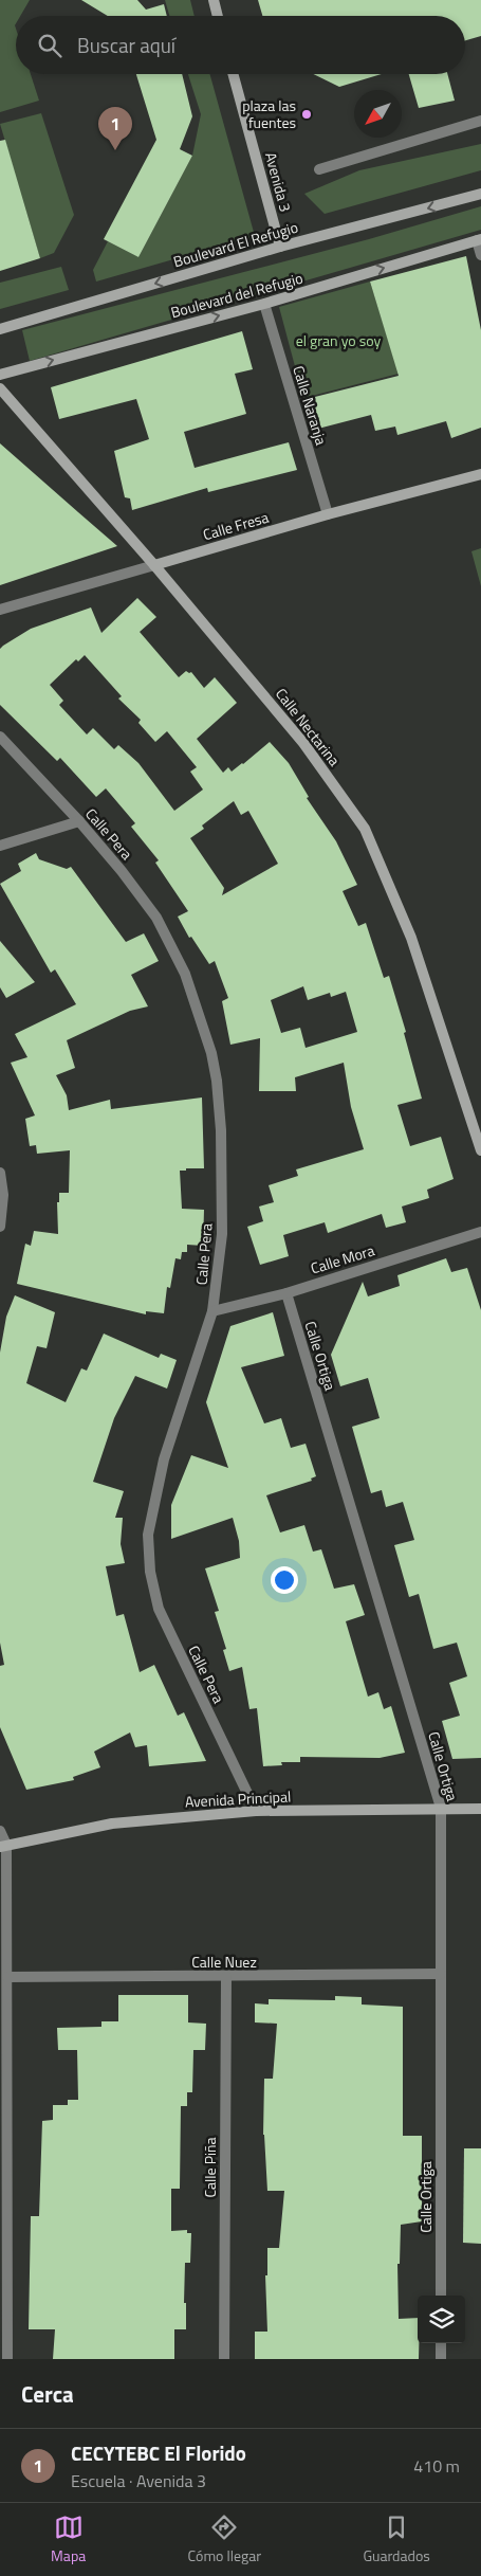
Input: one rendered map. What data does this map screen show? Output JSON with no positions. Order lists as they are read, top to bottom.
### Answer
{
  "streets": {
    "street": [
      "Avenida 3",
      "Boulevard El Refugio",
      "Boulevard del Refugio",
      "Calle Naranja",
      "Calle Fresa",
      "Calle Nectarina",
      "Calle Pera",
      "Calle Mora",
      "Calle Ortiga",
      "Avenida Principal",
      "Calle Nuez",
      "Calle Piña"
    ]
  },
  "crossings": [
    ["Avenida 3", "Boulevard El Refugio"],
    ["Boulevard del Refugio", "Calle Naranja"],
    ["Calle Naranja", "Calle Fresa"],
    ["Calle Fresa", "Calle Nectarina"],
    ["Calle Pera", "Calle Mora"],
    ["Calle Pera", "Avenida Principal"],
    ["Calle Mora", "Calle Ortiga"],
    ["Calle Ortiga", "Avenida Principal"],
    ["Calle Ortiga", "Calle Nuez"],
    ["Calle Nuez", "Calle Piña"]
  ],
  "one_way": ["Boulevard del Refugio"],
  "parks": ["el gran yo soy"],
  "places": ["plaza las fuentes"],
  "north": "bottom left",
  "page": {
    "search": "Buscar aquí",
    "pins": "1",
    "heading": "Cerca",
    "list": [
      {
        "mark": "1",
        "name": "CECYTEBC El Florido",
        "note": "Escuela · Avenida 3",
        "value": "410 m"
      }
    ],
    "nav": ["Mapa", "Cómo llegar", "Guardados"]
  }
}
